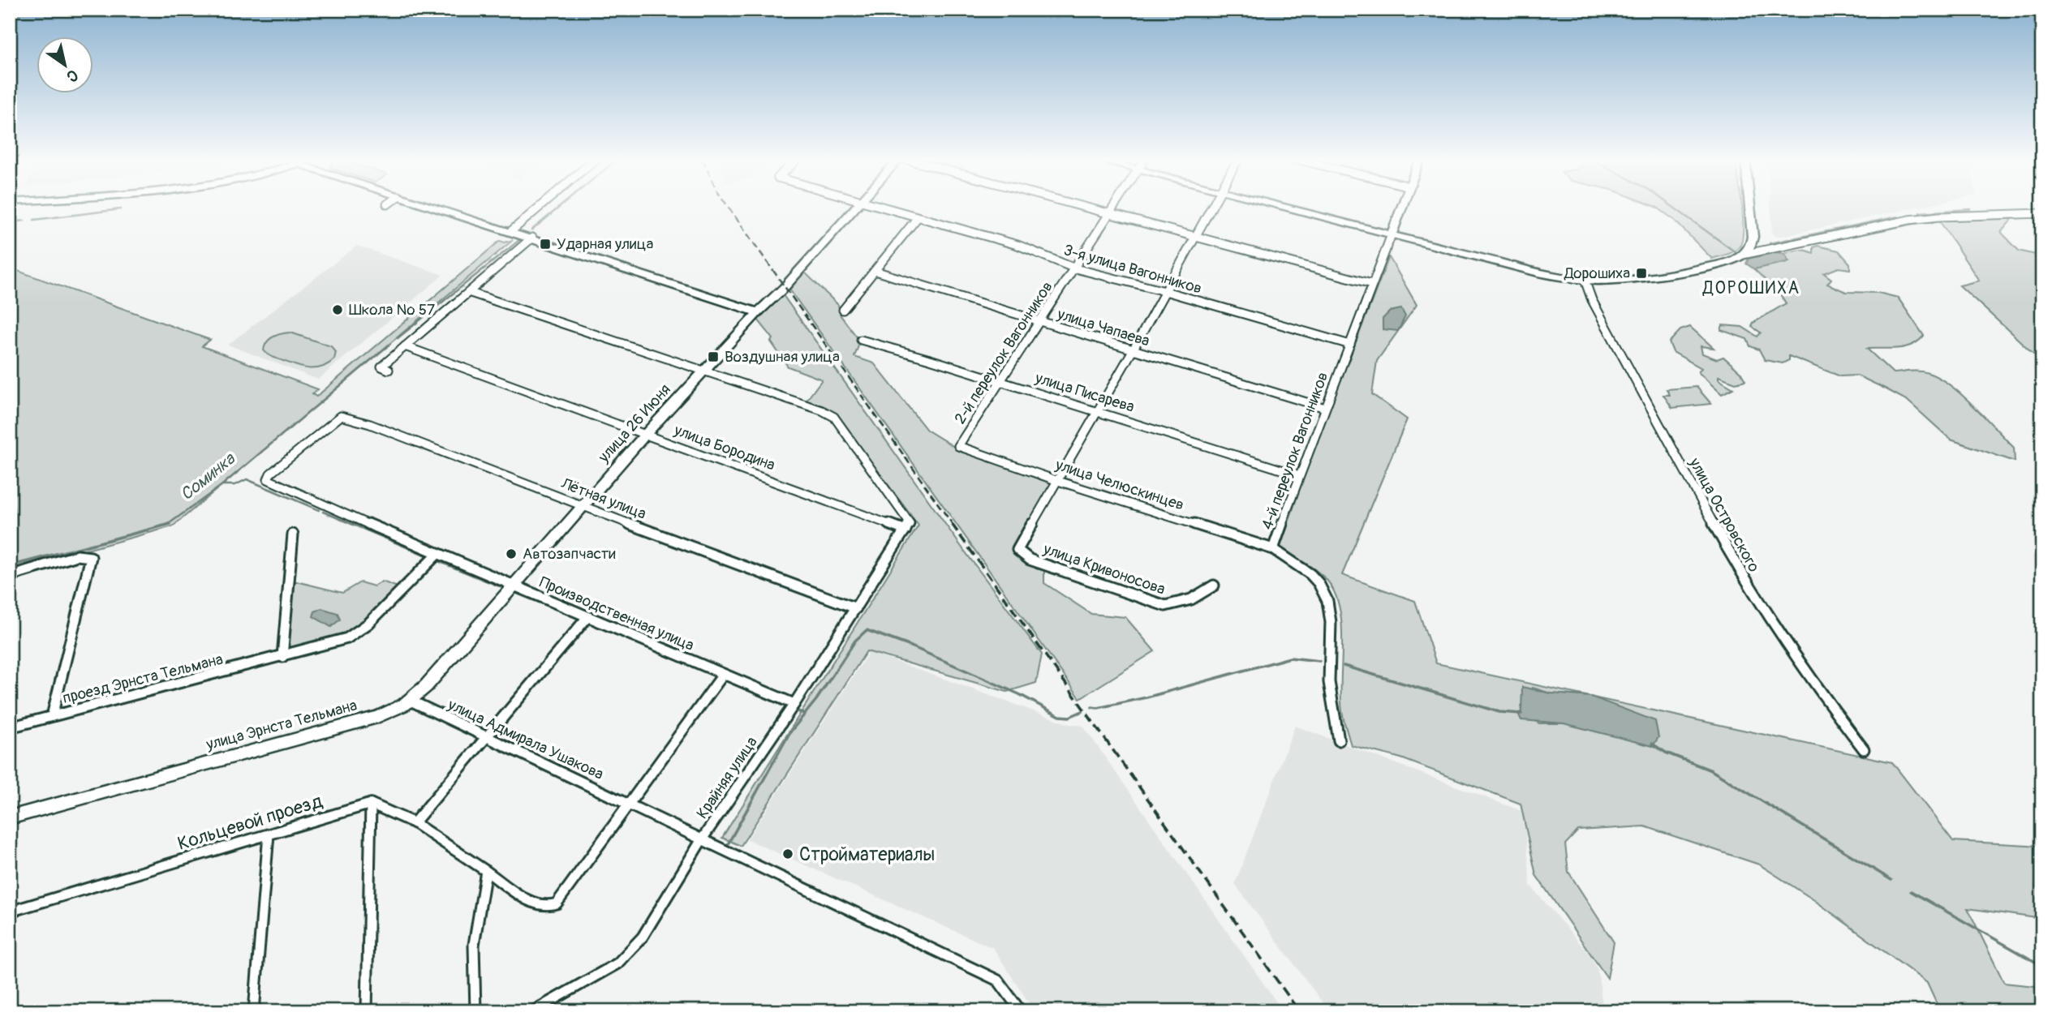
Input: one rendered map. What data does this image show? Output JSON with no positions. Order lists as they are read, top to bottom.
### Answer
{
  "streets": {
    "street": [
      "3-я улица Вагонников",
      "улица Чапаева",
      "2-й переулок Вагонников",
      "улица Писарева",
      "улица 26 Июня",
      "улица Бородина",
      "4-й переулок Вагонников",
      "улица Челюскинцев",
      "Лётная улица",
      "улица Островского",
      "улица Кривоносова",
      "Производственная улица",
      "проезд Эрнста Тельмана",
      "улица Эрнста Тельмана",
      "улица Адмирала Ушакова",
      "Крайняя улица",
      "Кольцевой проезд"
    ]
  },
  "crossings": [
    ["3-я улица Вагонников", "2-й переулок Вагонников"],
    ["3-я улица Вагонников", "4-й переулок Вагонников"],
    ["улица Чапаева", "2-й переулок Вагонников"],
    ["улица Чапаева", "4-й переулок Вагонников"],
    ["2-й переулок Вагонников", "улица Писарева"],
    ["2-й переулок Вагонников", "улица Челюскинцев"],
    ["улица Писарева", "4-й переулок Вагонников"],
    ["улица 26 Июня", "улица Бородина"],
    ["улица 26 Июня", "Лётная улица"],
    ["улица 26 Июня", "Производственная улица"],
    ["улица 26 Июня", "улица Эрнста Тельмана"],
    ["улица Бородина", "Крайняя улица"],
    ["4-й переулок Вагонников", "улица Челюскинцев"],
    ["улица Челюскинцев", "улица Кривоносова"],
    ["Лётная улица", "Производственная улица"],
    ["Лётная улица", "Крайняя улица"],
    ["Производственная улица", "проезд Эрнста Тельмана"],
    ["Производственная улица", "улица Эрнста Тельмана"],
    ["Производственная улица", "Крайняя улица"],
    ["улица Эрнста Тельмана", "улица Адмирала Ушакова"],
    ["улица Адмирала Ушакова", "Крайняя улица"]
  ],
  "districts": ["ДОРОШИХА"],
  "water": ["Соминка"],
  "places": {
    "transit": ["Ударная улица", "Дорошиха", "Воздушная улица"],
    "other": ["Школа № 57", "Автозапчасти", "Стройматериалы"]
  },
  "north": "bottom right"
}
